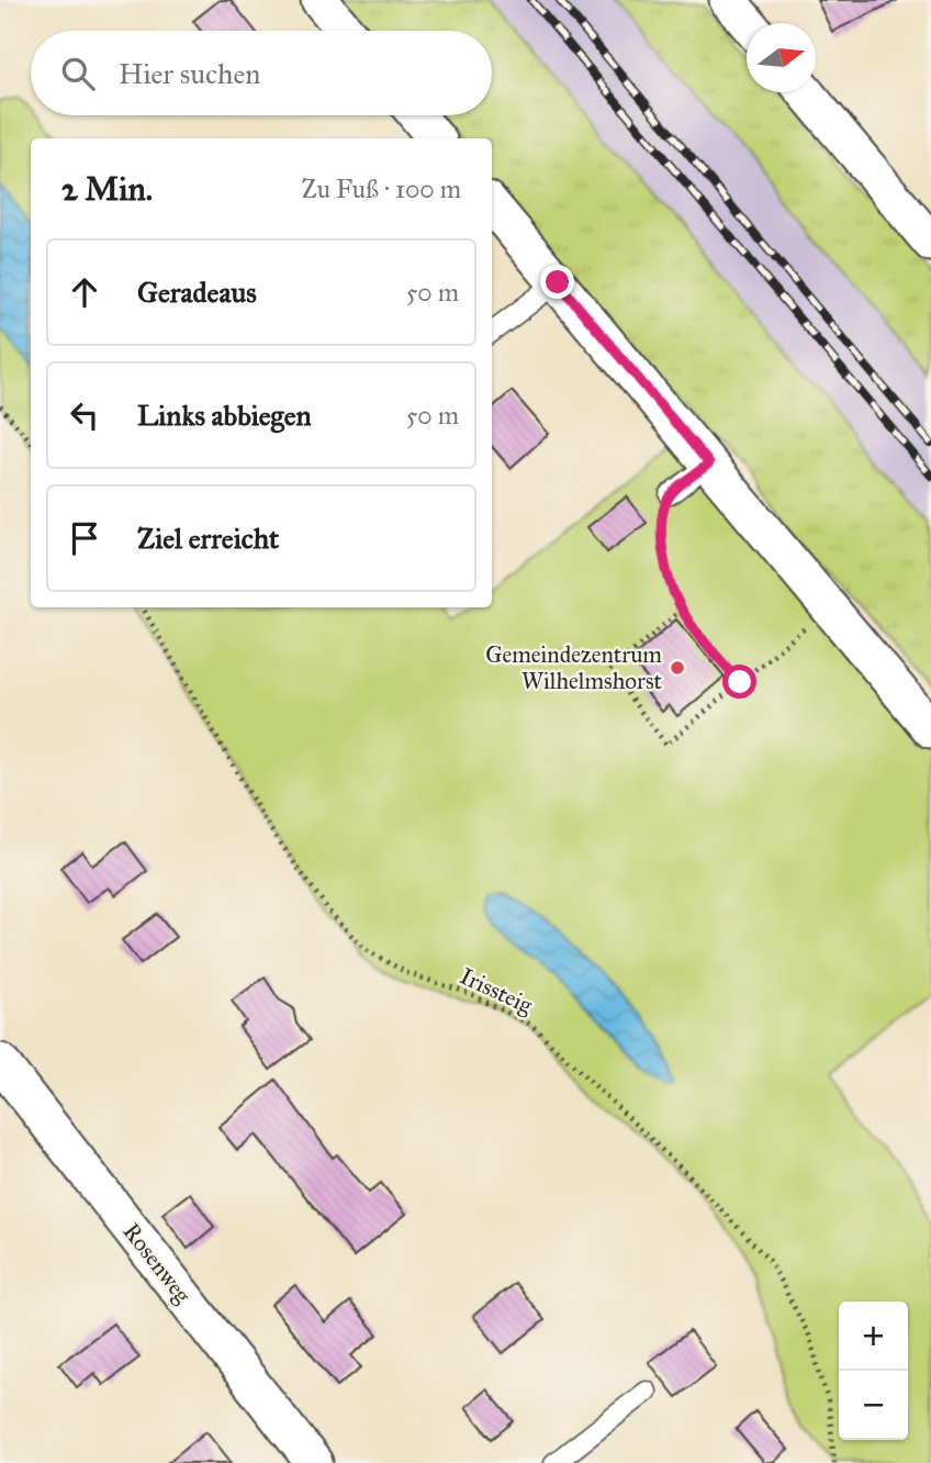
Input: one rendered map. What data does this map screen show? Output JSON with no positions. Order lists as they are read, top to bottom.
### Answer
{
  "streets": {
    "street": ["Rosenweg"],
    "path": ["Irissteig"]
  },
  "places": ["Gemeindezentrum Wilhelmshorst"],
  "north": "right",
  "page": {
    "search": "Hier suchen",
    "heading": ["2 Min.", "Zu Fuß · 100 m"],
    "list": [
      ["Geradeaus", "50 m"],
      ["Links abbiegen", "50 m"],
      "Ziel erreicht"
    ],
    "map_buttons": ["+", "−"]
  }
}
